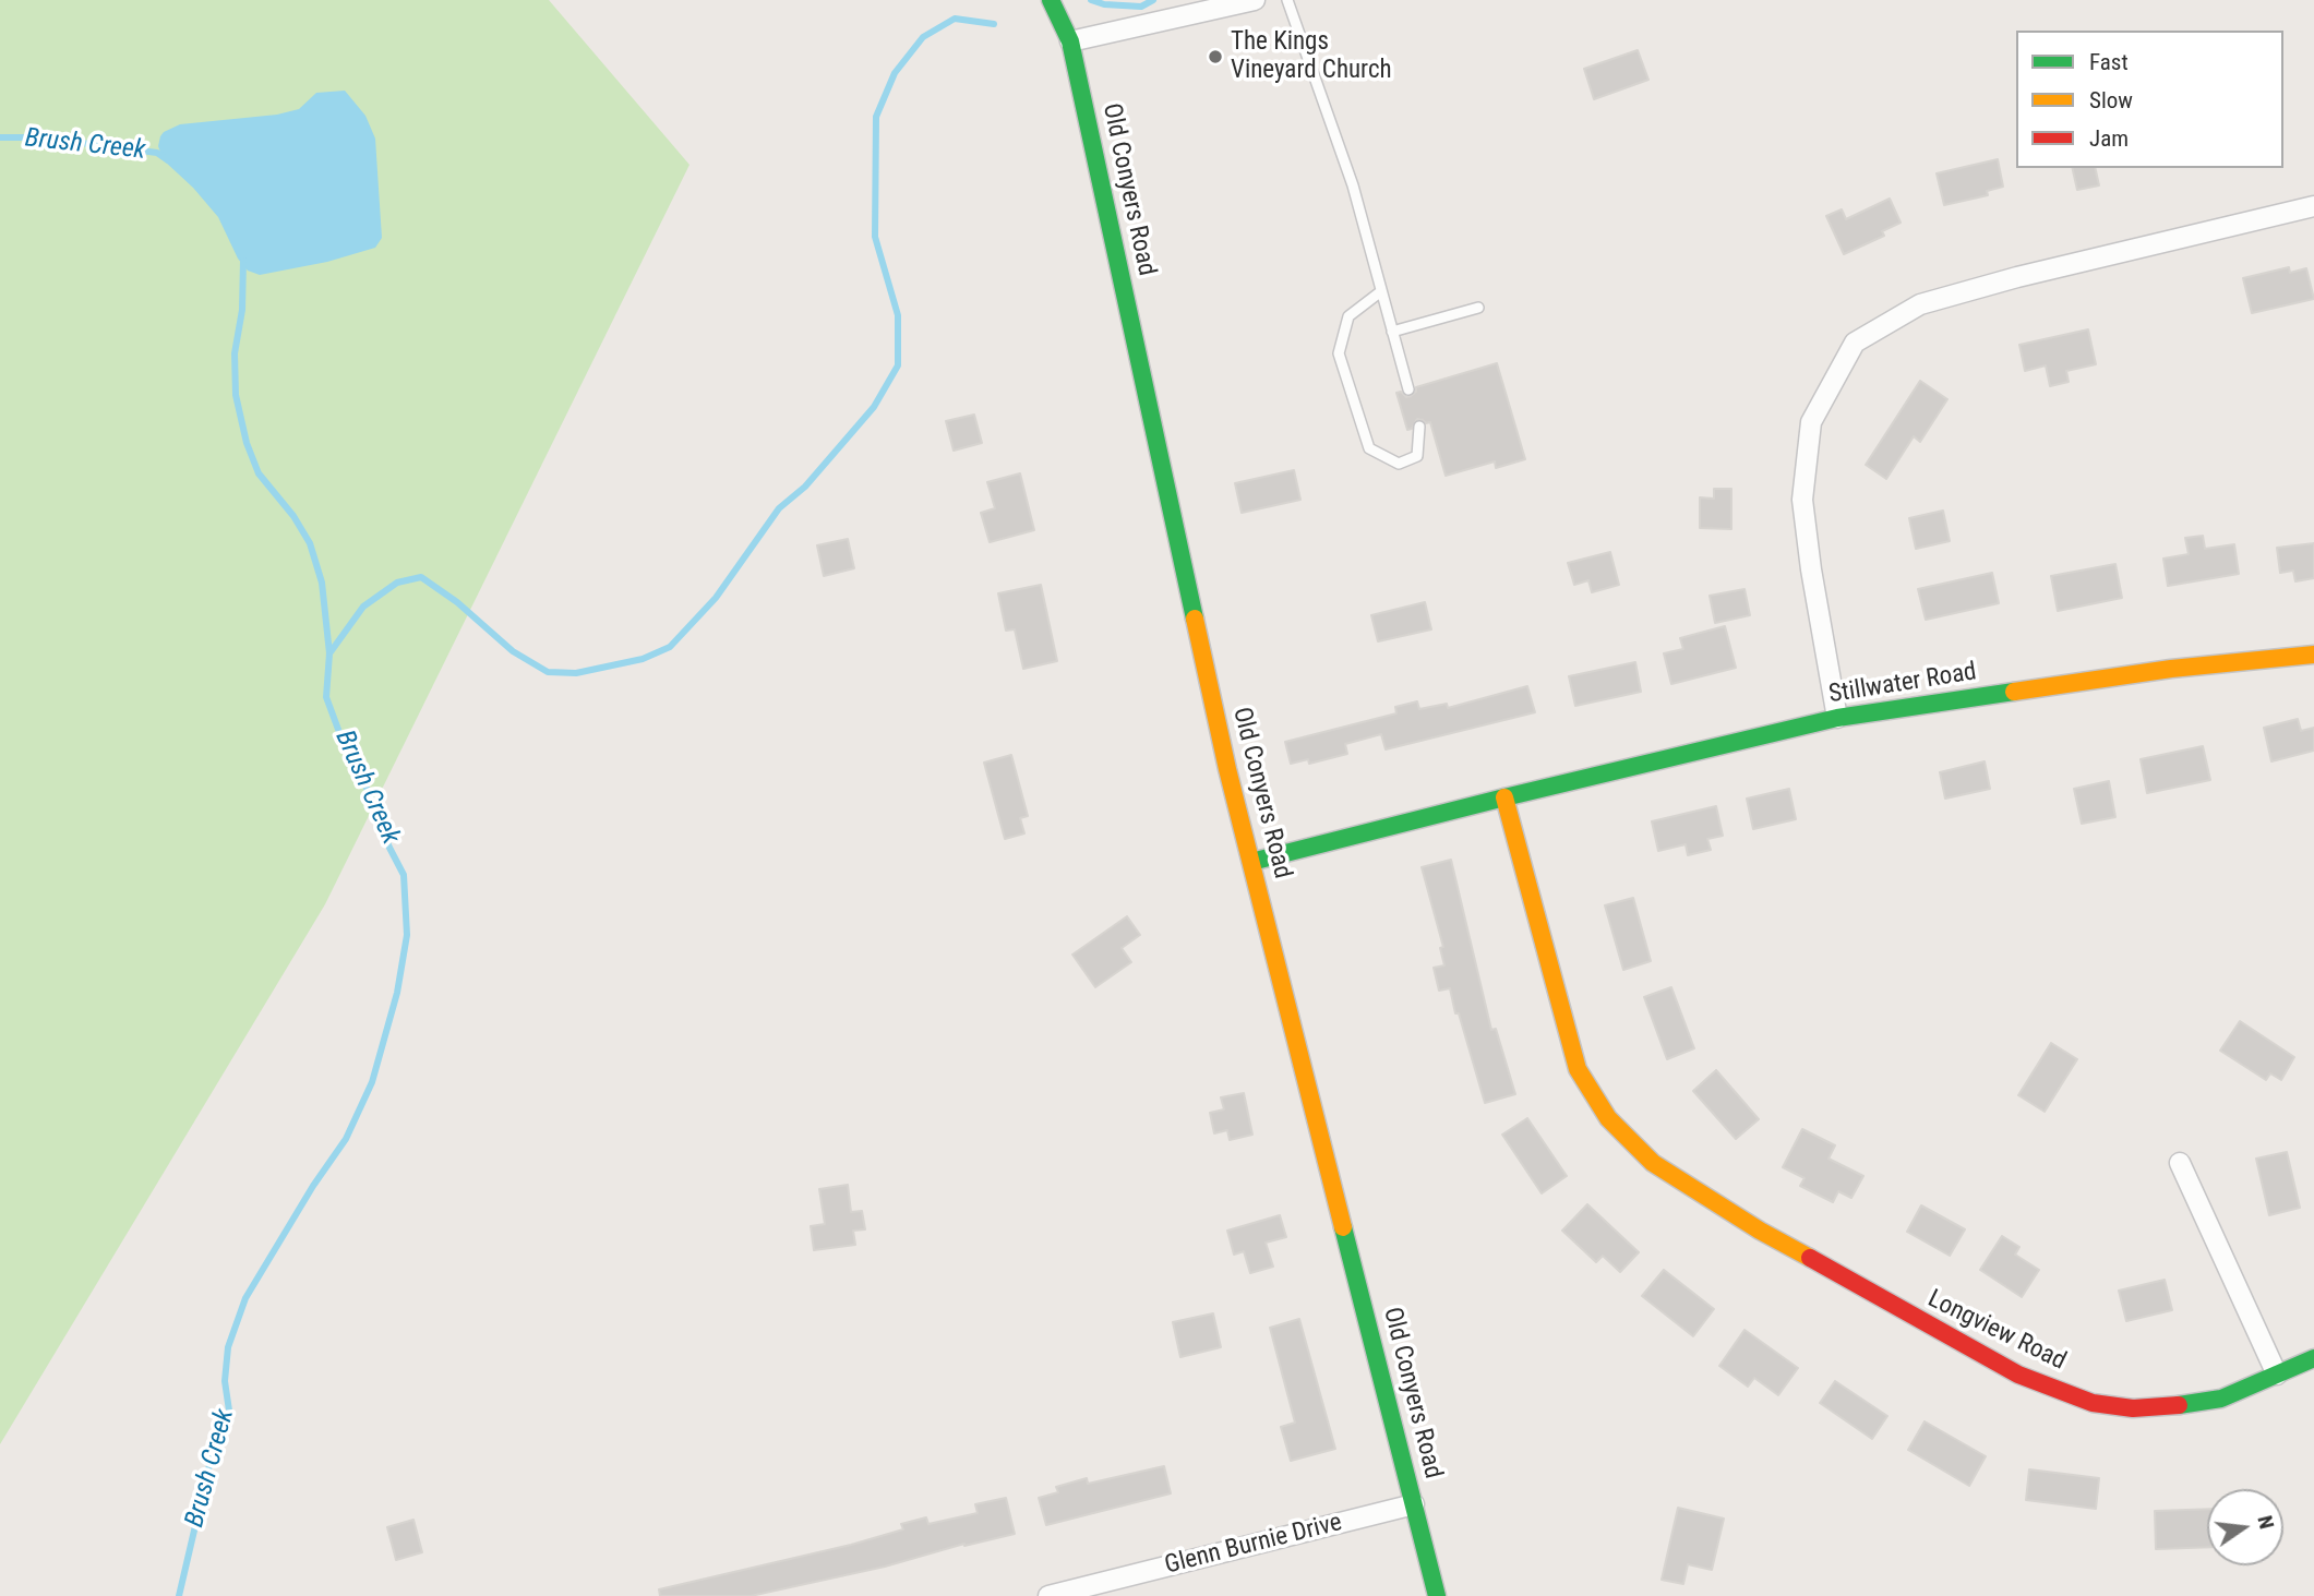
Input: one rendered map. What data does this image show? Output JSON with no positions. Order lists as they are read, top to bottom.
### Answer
{
  "streets": {
    "street": [
      "Old Conyers Road",
      "Stillwater Road",
      "Longview Road",
      "Glenn Burnie Drive"
    ]
  },
  "crossings": [
    ["Old Conyers Road", "Stillwater Road"],
    ["Old Conyers Road", "Glenn Burnie Drive"],
    ["Stillwater Road", "Longview Road"]
  ],
  "water": ["Brush Creek"],
  "places": ["The Kings Vineyard Church"],
  "legend": ["Fast", "Slow", "Jam"],
  "north": "right"
}
